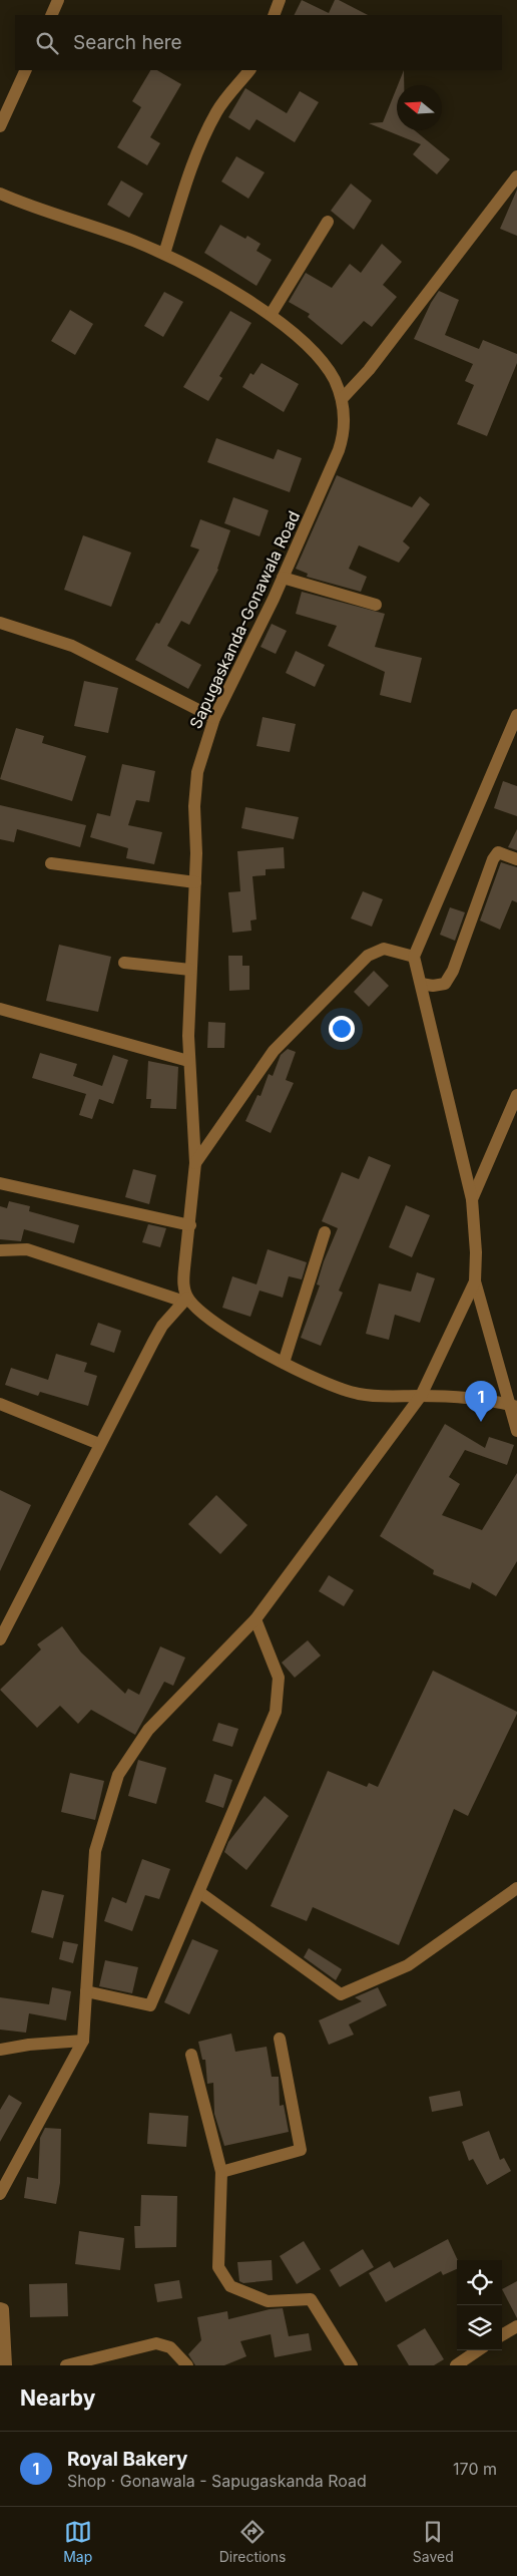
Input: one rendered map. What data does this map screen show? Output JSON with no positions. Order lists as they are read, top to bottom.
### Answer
{
  "streets": {
    "street": ["Sapugaskanda-Gonawala Road"]
  },
  "north": "left",
  "page": {
    "search": "Search here",
    "pins": "1",
    "heading": "Nearby",
    "list": [
      {
        "mark": "1",
        "name": "Royal Bakery",
        "note": "Shop · Gonawala - Sapugaskanda Road",
        "value": "170 m"
      }
    ],
    "nav": ["Map", "Directions", "Saved"]
  }
}
